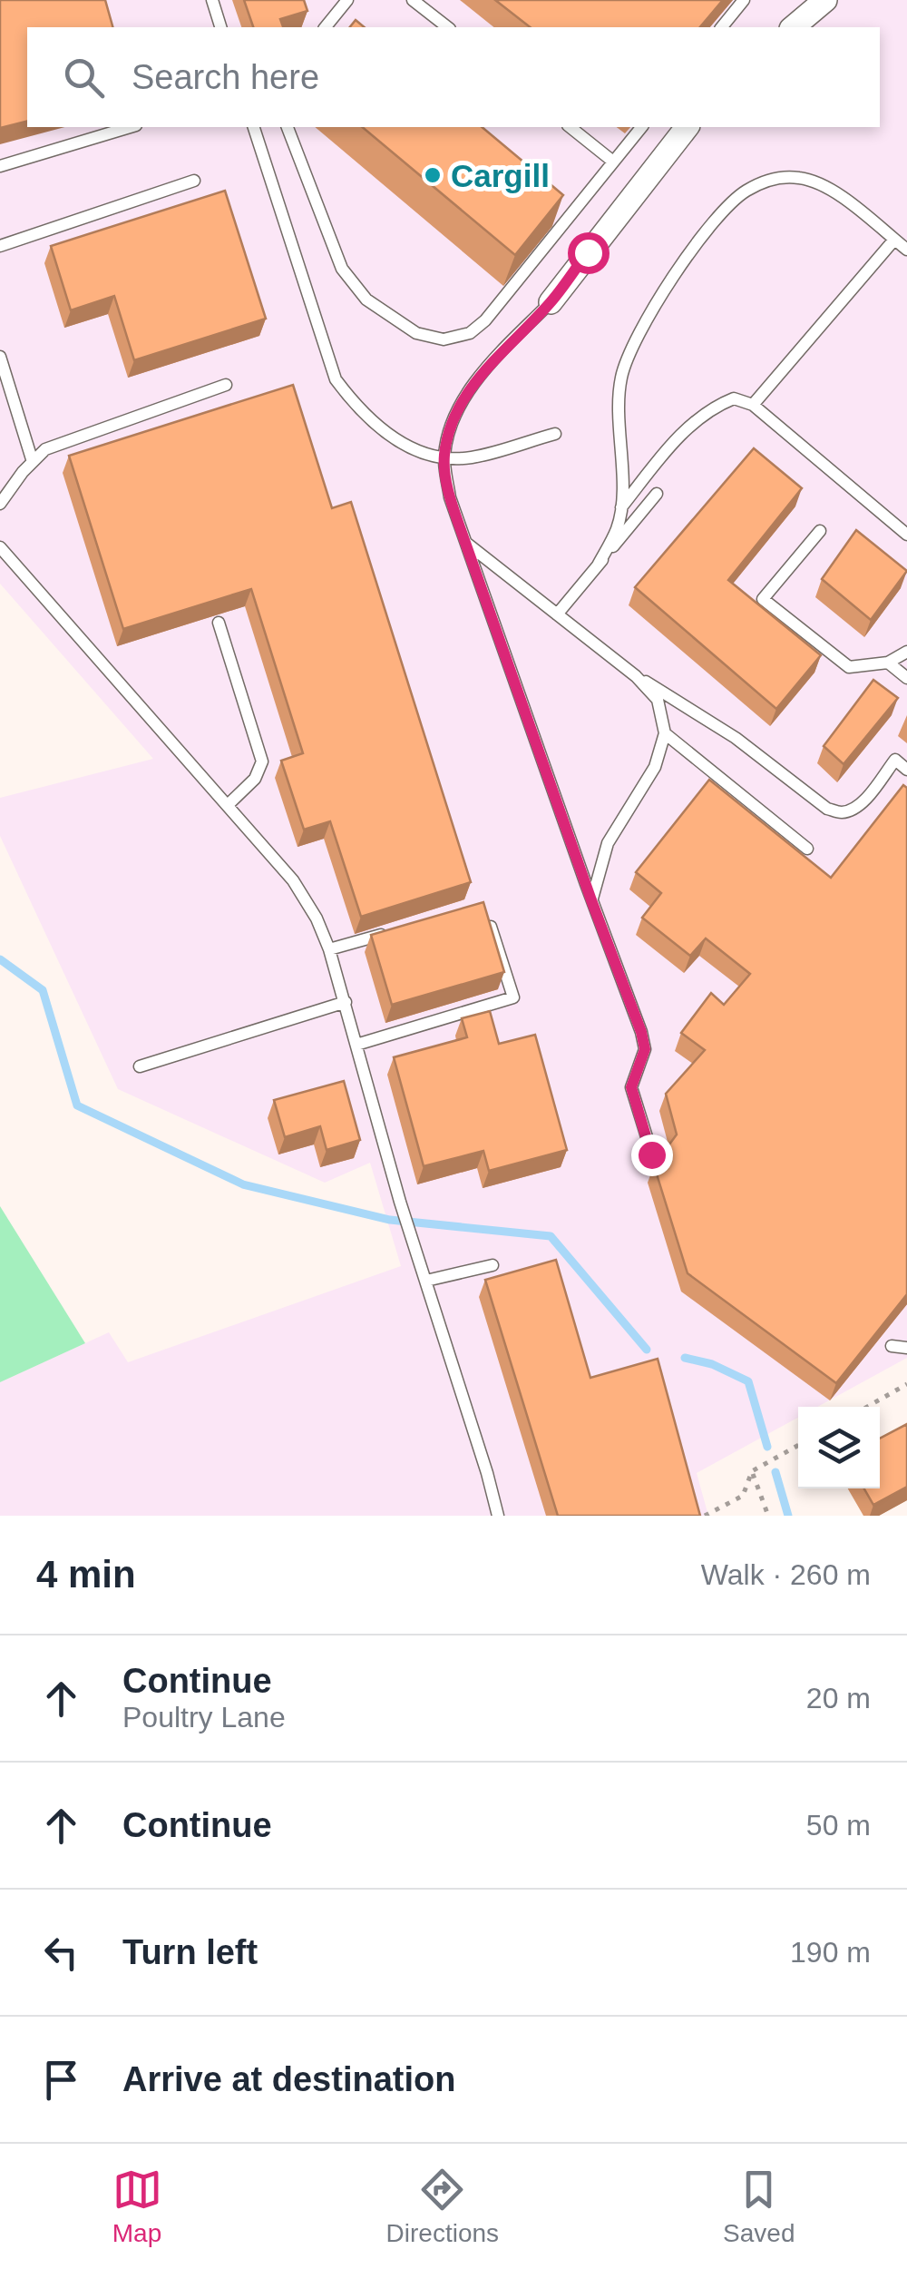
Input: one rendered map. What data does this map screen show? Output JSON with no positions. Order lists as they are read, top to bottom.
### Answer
{
  "places": ["Cargill"],
  "page": {
    "search": "Search here",
    "heading": ["4 min", "Walk · 260 m"],
    "list": [
      ["Continue", "Poultry Lane", "20 m"],
      ["Continue", "50 m"],
      ["Turn left", "190 m"],
      "Arrive at destination"
    ],
    "nav": ["Map", "Directions", "Saved"]
  }
}
